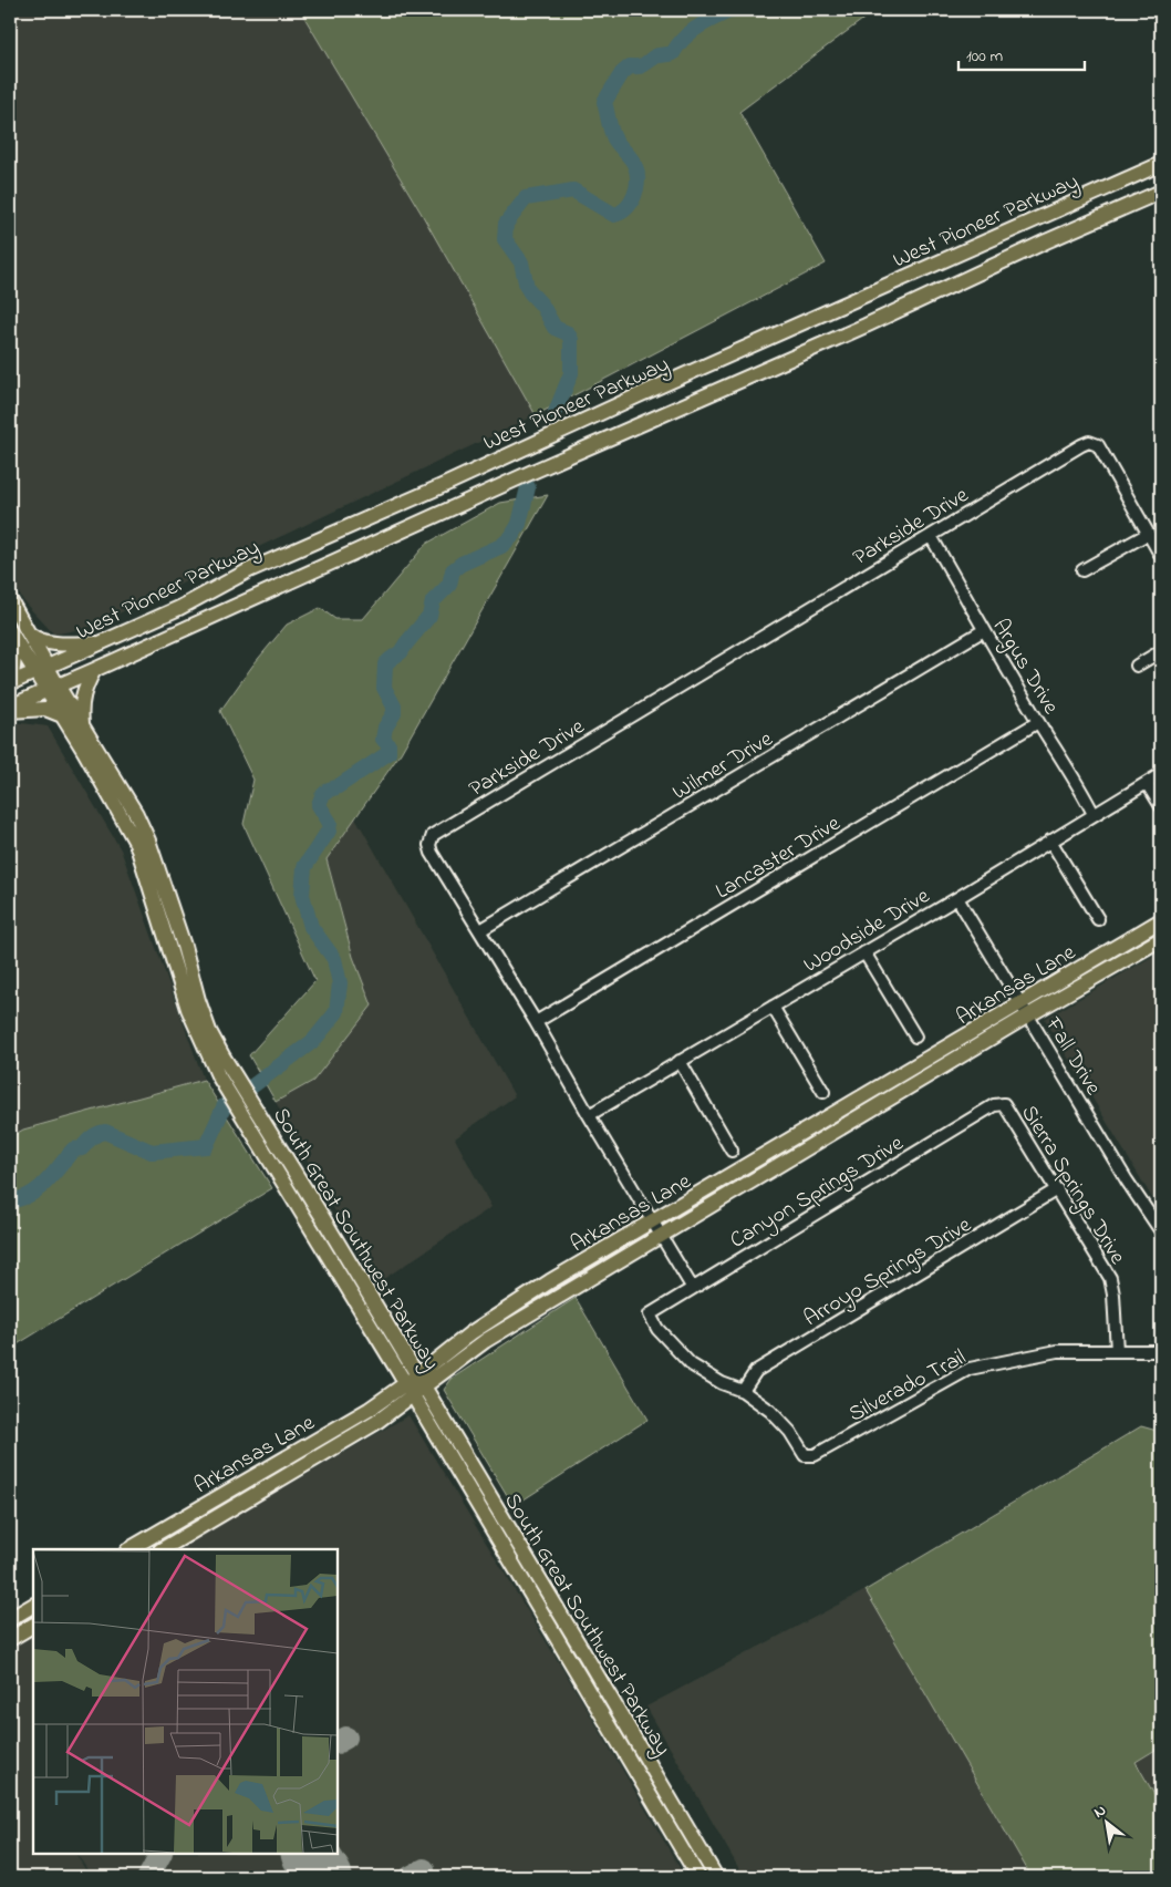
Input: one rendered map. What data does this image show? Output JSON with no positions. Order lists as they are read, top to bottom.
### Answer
{
  "streets": {
    "main road": ["West Pioneer Parkway", "Arkansas Lane", "South Great Southwest Parkway"],
    "street": [
      "Parkside Drive",
      "Argus Drive",
      "Wilmer Drive",
      "Lancaster Drive",
      "Woodside Drive",
      "Fall Drive",
      "Sierra Springs Drive",
      "Canyon Springs Drive",
      "Arroyo Springs Drive",
      "Silverado Trail"
    ]
  },
  "crossings": [
    ["West Pioneer Parkway", "South Great Southwest Parkway"],
    ["Parkside Drive", "Argus Drive"],
    ["Parkside Drive", "Wilmer Drive"],
    ["Parkside Drive", "Lancaster Drive"],
    ["Parkside Drive", "Woodside Drive"],
    ["Parkside Drive", "Arkansas Lane"],
    ["Parkside Drive", "Canyon Springs Drive"],
    ["Argus Drive", "Wilmer Drive"],
    ["Argus Drive", "Lancaster Drive"],
    ["Argus Drive", "Woodside Drive"],
    ["Woodside Drive", "Fall Drive"],
    ["Arkansas Lane", "Fall Drive"],
    ["Arkansas Lane", "South Great Southwest Parkway"],
    ["Sierra Springs Drive", "Canyon Springs Drive"],
    ["Sierra Springs Drive", "Arroyo Springs Drive"],
    ["Sierra Springs Drive", "Silverado Trail"],
    ["Canyon Springs Drive", "Arroyo Springs Drive"],
    ["Canyon Springs Drive", "Silverado Trail"],
    ["Arroyo Springs Drive", "Silverado Trail"]
  ],
  "scale_bar": "100 m",
  "north": "top left"
}
